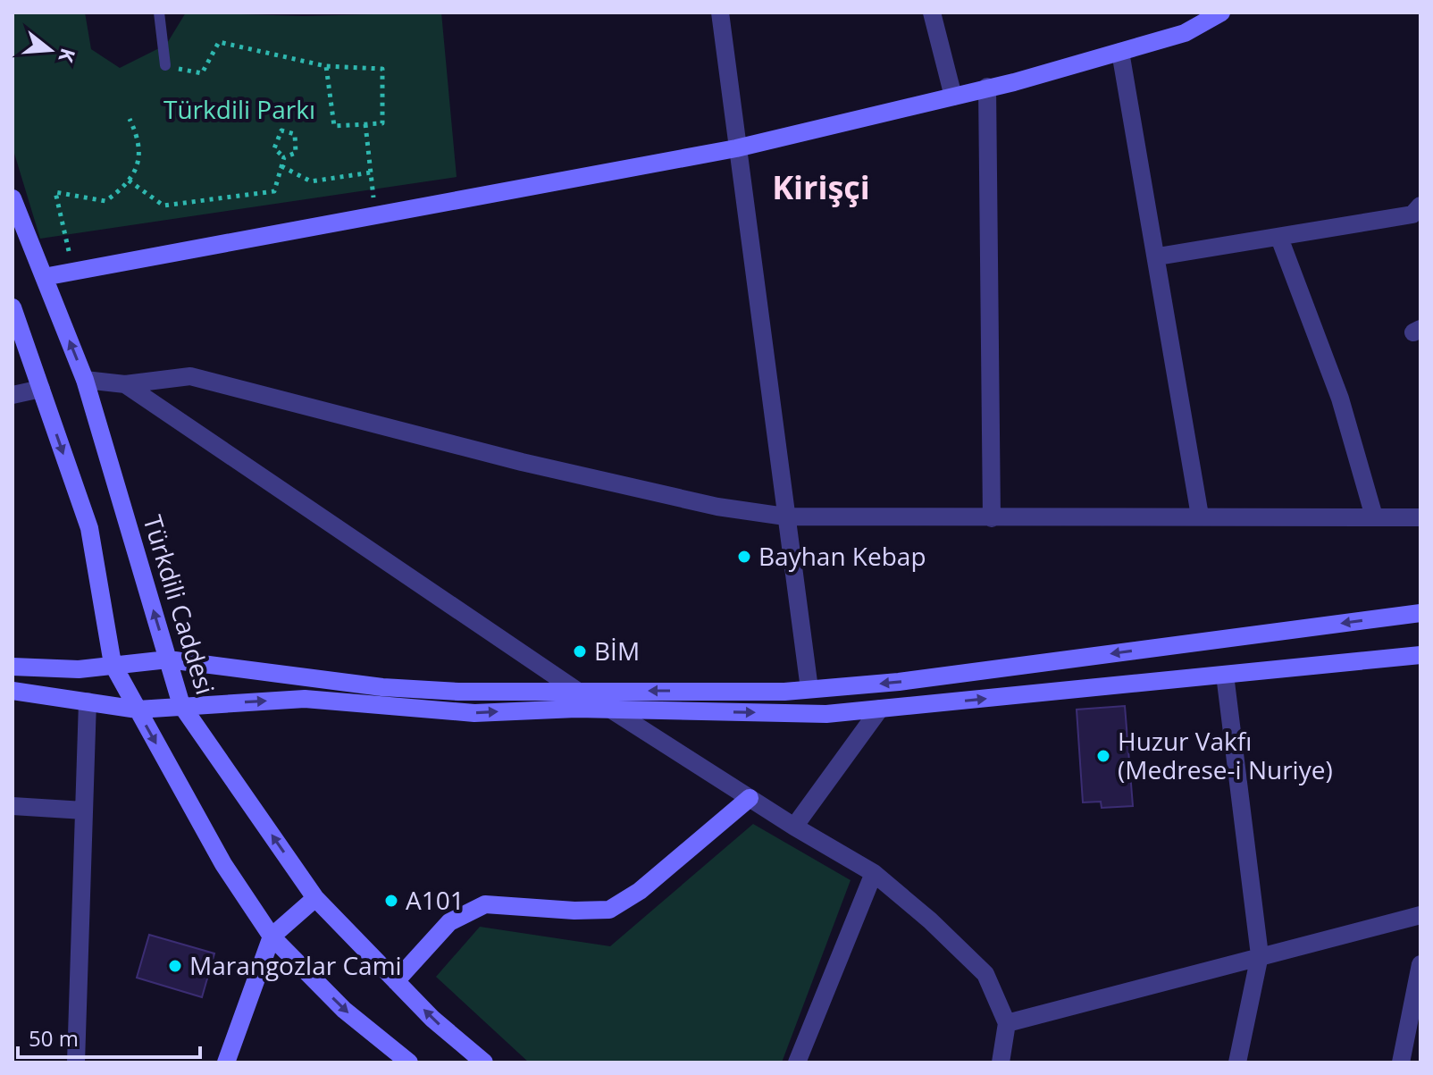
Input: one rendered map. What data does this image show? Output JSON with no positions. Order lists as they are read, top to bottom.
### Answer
{
  "streets": {
    "main road": ["Türkdili Caddesi"]
  },
  "districts": ["Kirişçi"],
  "parks": ["Türkdili Parkı"],
  "places": [
    "Bayhan Kebap",
    "BİM",
    "Huzur Vakfı (Medrese-i Nuriye)",
    "A101",
    "Marangozlar Cami"
  ],
  "scale_bar": "50 m",
  "north": "right"
}
